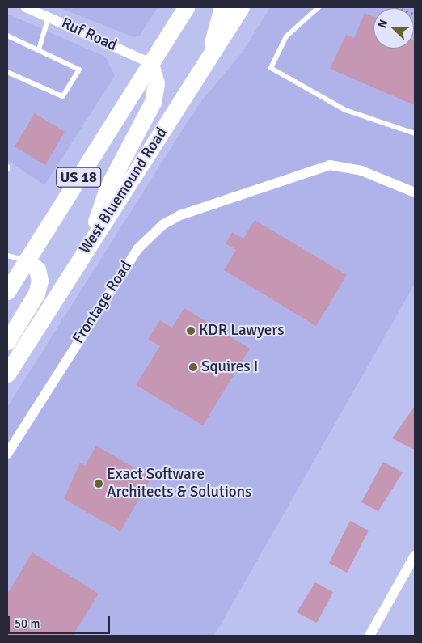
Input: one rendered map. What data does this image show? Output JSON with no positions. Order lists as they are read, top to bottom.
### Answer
{
  "streets": {
    "main road": ["US 18", "West Bluemound Road"],
    "street": ["Ruf Road", "Frontage Road"]
  },
  "crossings": [
    ["Ruf Road", "US 18"]
  ],
  "places": ["KDR Lawyers", "Squires I", "Exact Software Architects & Solutions"],
  "scale_bar": "50 m",
  "north": "left"
}
